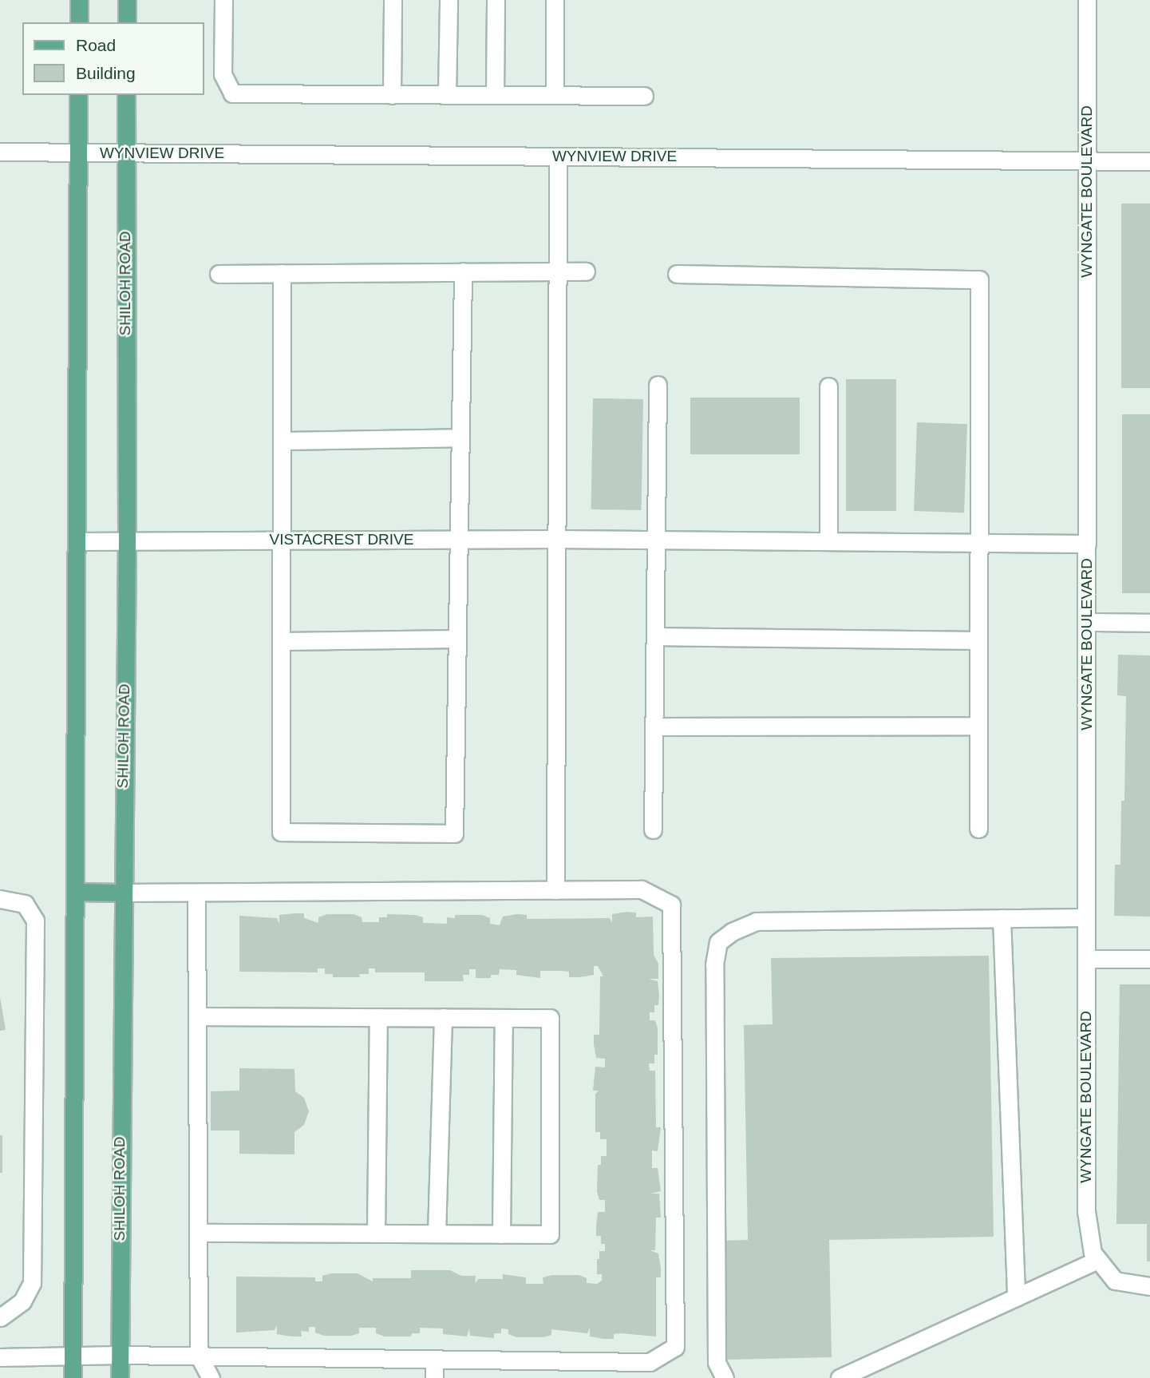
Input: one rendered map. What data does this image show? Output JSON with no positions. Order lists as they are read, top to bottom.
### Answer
{
  "streets": {
    "main road": ["SHILOH ROAD"],
    "street": ["WYNVIEW DRIVE", "WYNGATE BOULEVARD", "VISTACREST DRIVE"]
  },
  "crossings": [
    ["WYNVIEW DRIVE", "WYNGATE BOULEVARD"],
    ["WYNVIEW DRIVE", "SHILOH ROAD"],
    ["WYNGATE BOULEVARD", "VISTACREST DRIVE"],
    ["SHILOH ROAD", "VISTACREST DRIVE"]
  ],
  "legend": ["Road", "Building"]
}
